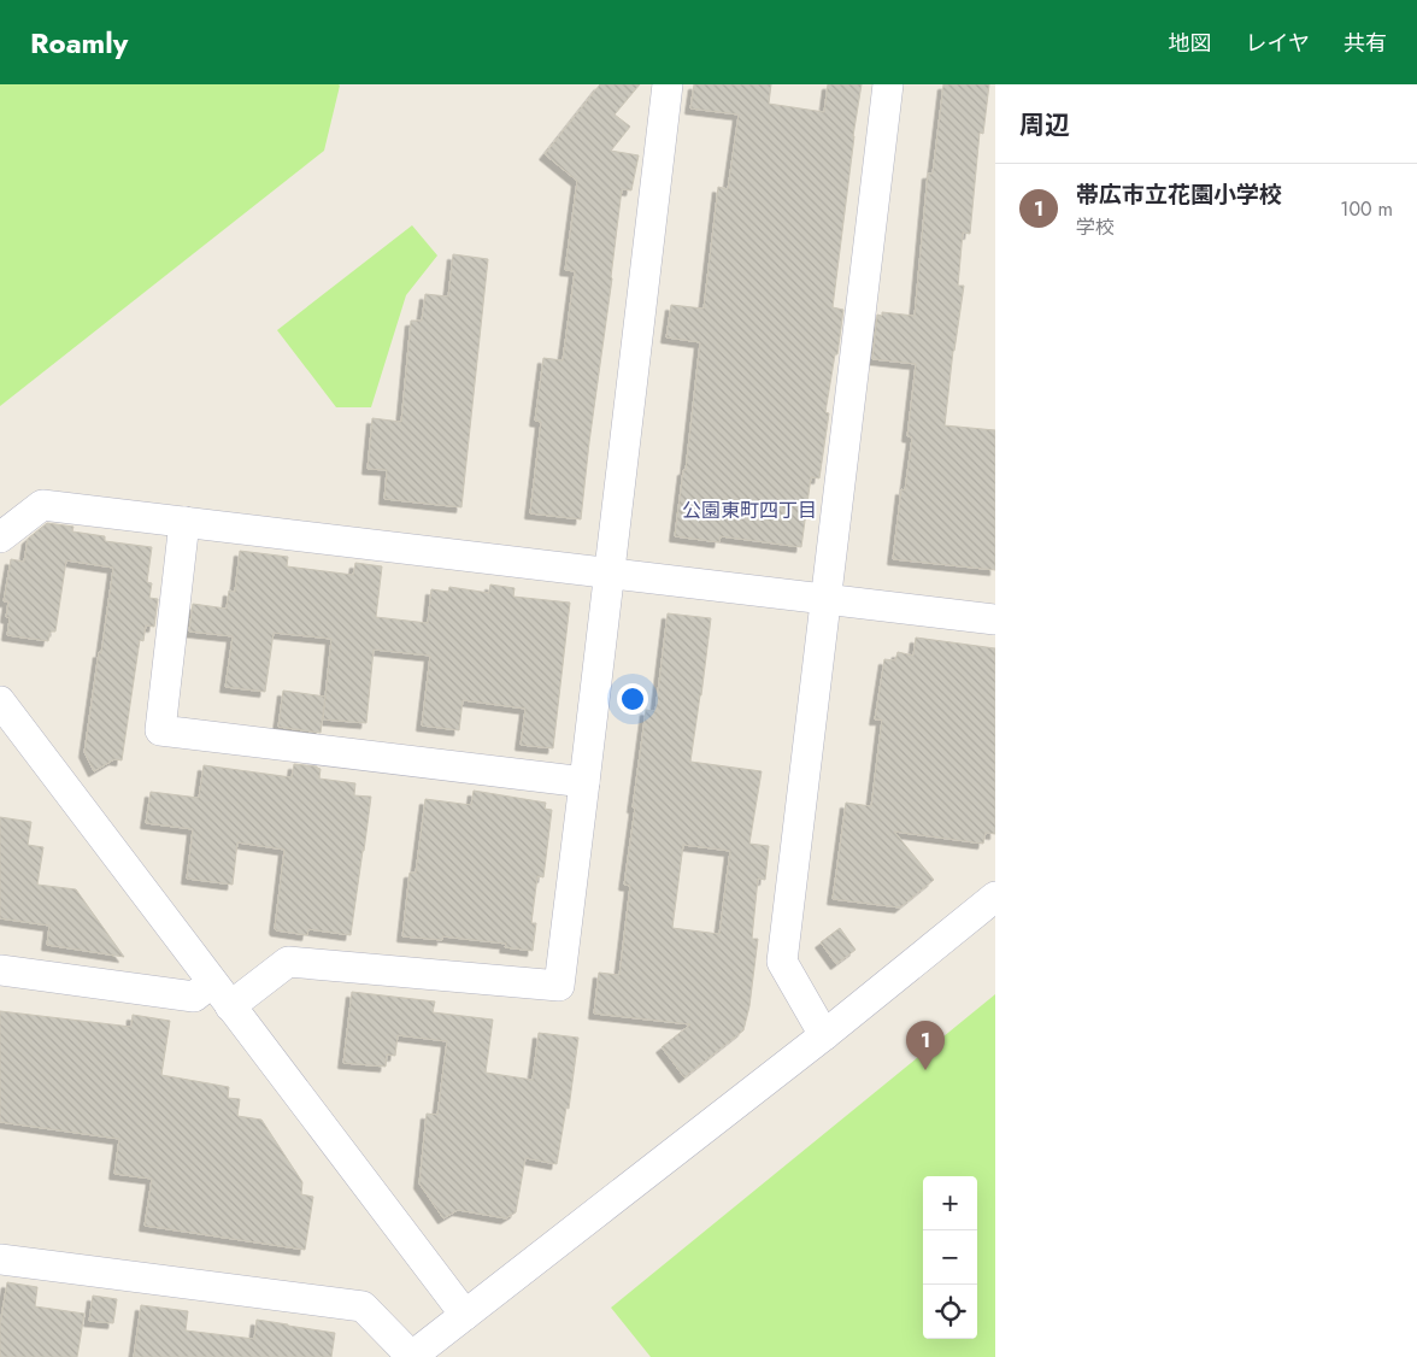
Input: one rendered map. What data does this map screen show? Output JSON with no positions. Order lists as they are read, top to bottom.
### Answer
{
  "districts": ["公園東町四丁目"],
  "page": {
    "header": "Roamly",
    "nav": ["地図", "レイヤ", "共有"],
    "heading": "周辺",
    "list": [
      {
        "mark": "1",
        "name": "帯広市立花園小学校",
        "note": "学校",
        "value": "100 m"
      }
    ],
    "pins": "1",
    "map_buttons": ["+", "−"]
  }
}
